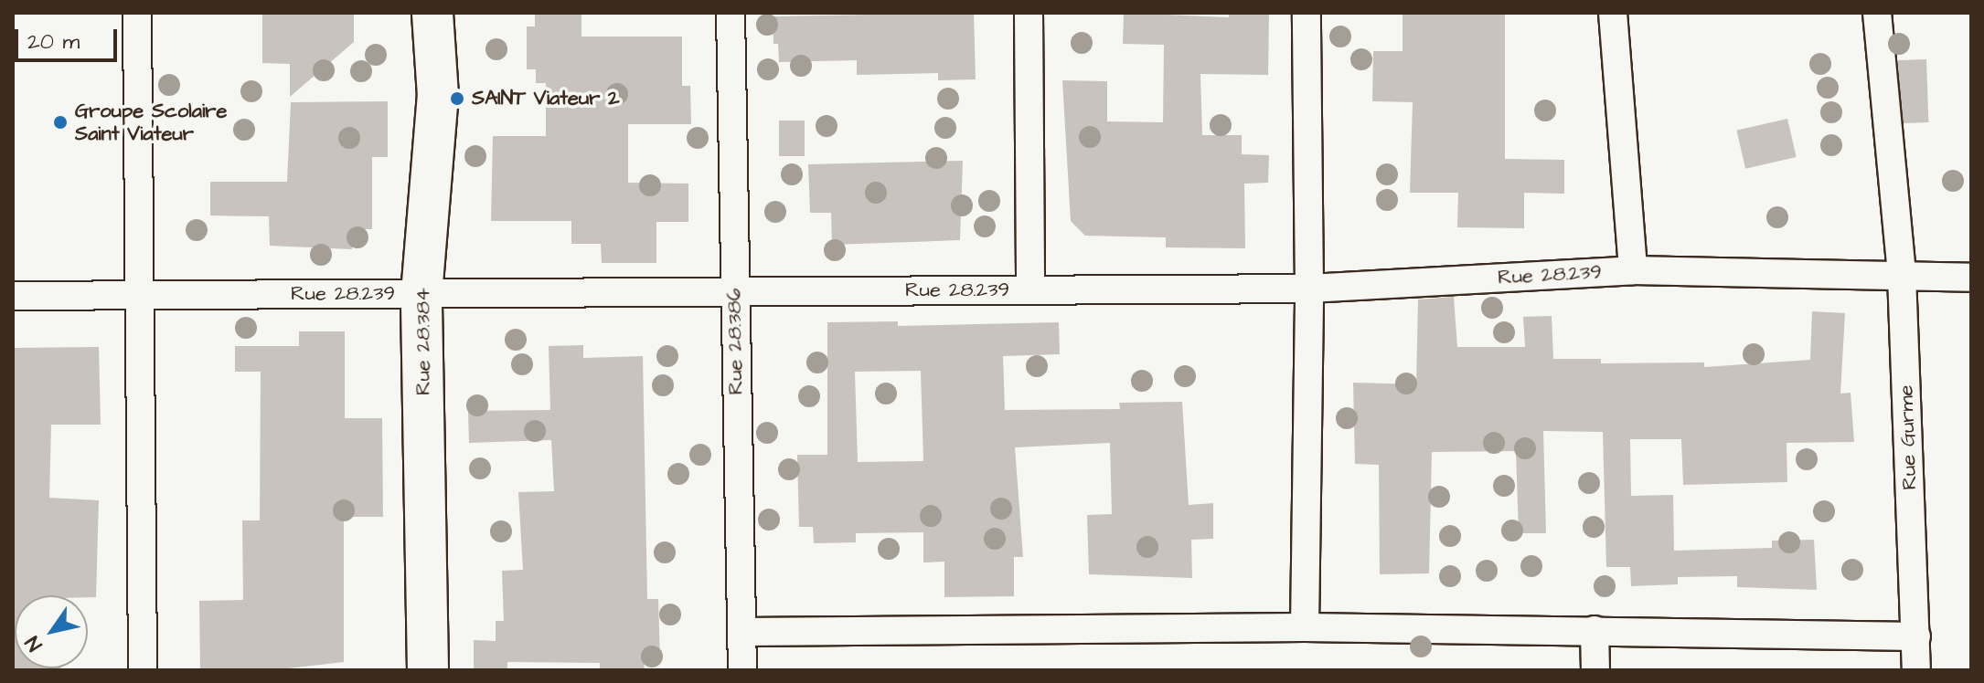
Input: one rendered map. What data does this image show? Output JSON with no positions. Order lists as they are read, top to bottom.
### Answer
{
  "streets": {
    "street": [
      "Rue 28.239",
      "Rue 28.384",
      "Rue 28.386",
      "Rue Gurme"
    ]
  },
  "crossings": [
    ["Rue 28.239", "Rue 28.384"],
    ["Rue 28.239", "Rue 28.386"],
    ["Rue 28.239", "Rue Gurme"]
  ],
  "places": ["SAINT Viateur 2", "Groupe Scolaire Saint Viateur"],
  "scale_bar": "20 m",
  "north": "bottom left"
}
